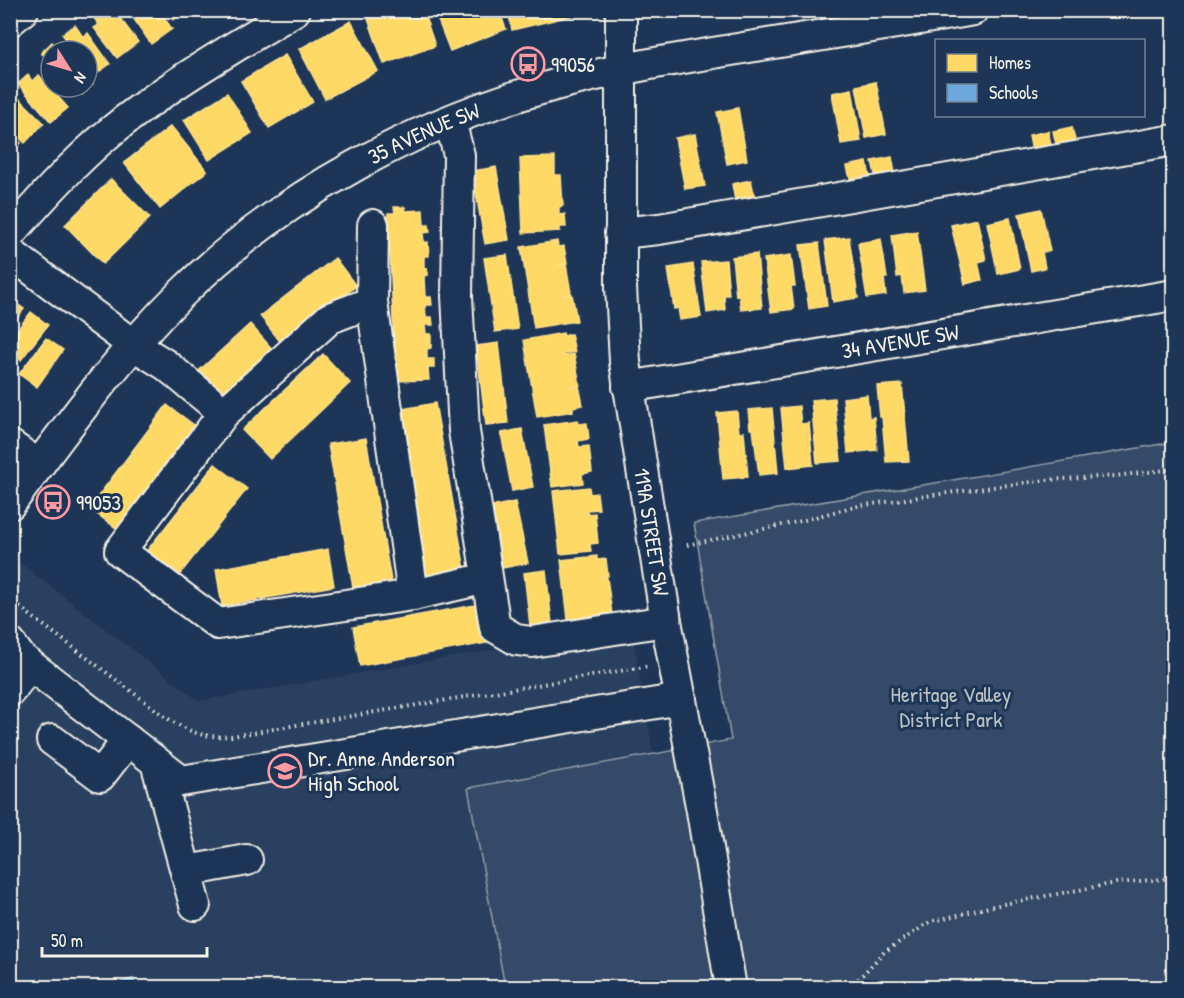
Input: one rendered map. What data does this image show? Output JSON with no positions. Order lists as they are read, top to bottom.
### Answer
{
  "streets": {
    "street": ["35 AVENUE SW", "34 AVENUE SW", "119A STREET SW"]
  },
  "crossings": [
    ["35 AVENUE SW", "119A STREET SW"],
    ["34 AVENUE SW", "119A STREET SW"]
  ],
  "parks": ["Heritage Valley District Park"],
  "places": {
    "bus stop": ["99056", "99053"],
    "school or university": ["Dr. Anne Anderson High School"]
  },
  "legend": ["Homes", "Schools"],
  "scale_bar": "50 m",
  "north": "bottom right"
}
